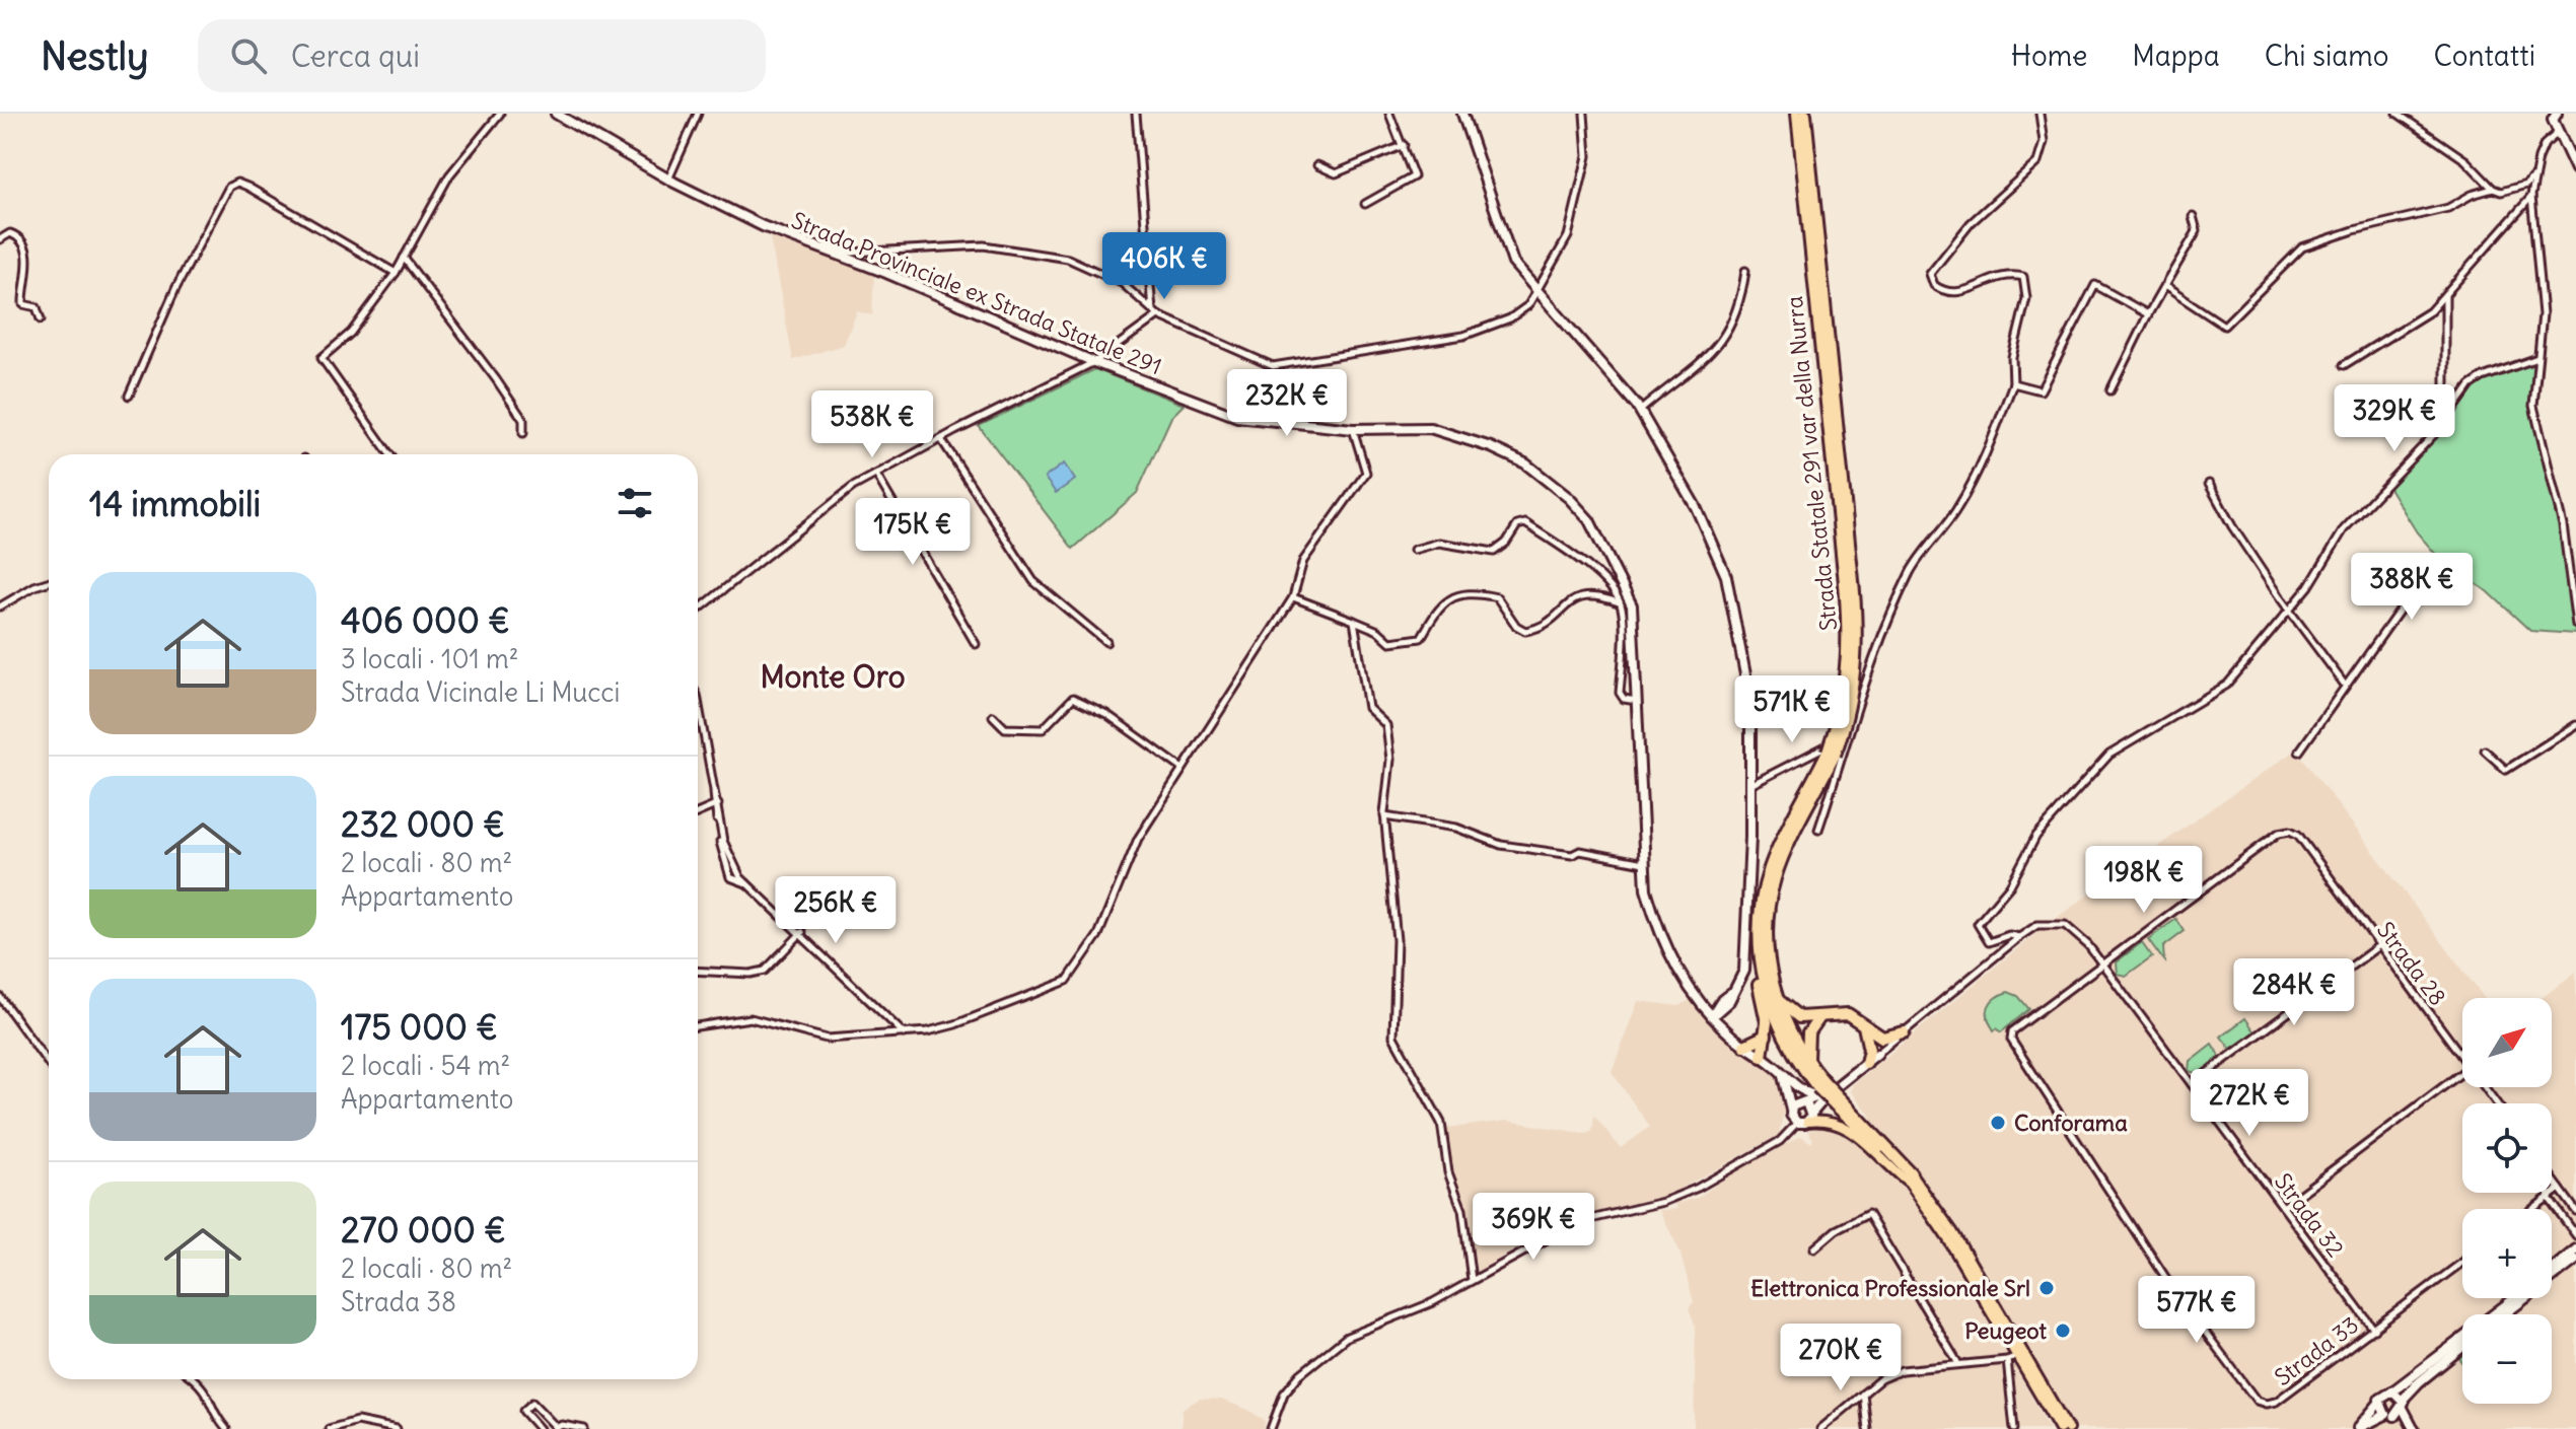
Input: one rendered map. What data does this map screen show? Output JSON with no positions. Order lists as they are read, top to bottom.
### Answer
{
  "streets": {
    "highway": ["Strada Statale 291 var della Nurra"],
    "street": [
      "Strada Provinciale ex Strada Statale 291",
      "Strada 28",
      "Strada 32",
      "Strada 33"
    ]
  },
  "crossings": [
    ["Strada 28", "Strada 32"],
    ["Strada 28", "Strada 33"],
    ["Strada 32", "Strada 33"]
  ],
  "districts": ["Monte Oro"],
  "places": ["Conforama", "Elettronica Professionale Srl", "Peugeot"],
  "north": "top right",
  "page": {
    "header": "Nestly",
    "search": "Cerca qui",
    "nav": [
      "Home",
      "Mappa",
      "Chi siamo",
      "Contatti"
    ],
    "price": [
      "406K €",
      "232K €",
      "329K €",
      "538K €",
      "175K €",
      "388K €",
      "571K €",
      "198K €",
      "256K €",
      "284K €",
      "272K €",
      "369K €",
      "577K €",
      "270K €"
    ],
    "heading": "14 immobili",
    "list": [
      {
        "name": "406 000 €",
        "note": "3 locali · 101 m² · Strada Vicinale Li Mucci"
      },
      {
        "name": "232 000 €",
        "note": "2 locali · 80 m² · Appartamento"
      },
      {
        "name": "175 000 €",
        "note": "2 locali · 54 m² · Appartamento"
      },
      {
        "name": "270 000 €",
        "note": "2 locali · 80 m² · Strada 38"
      }
    ],
    "map_buttons": ["+", "−"]
  }
}
